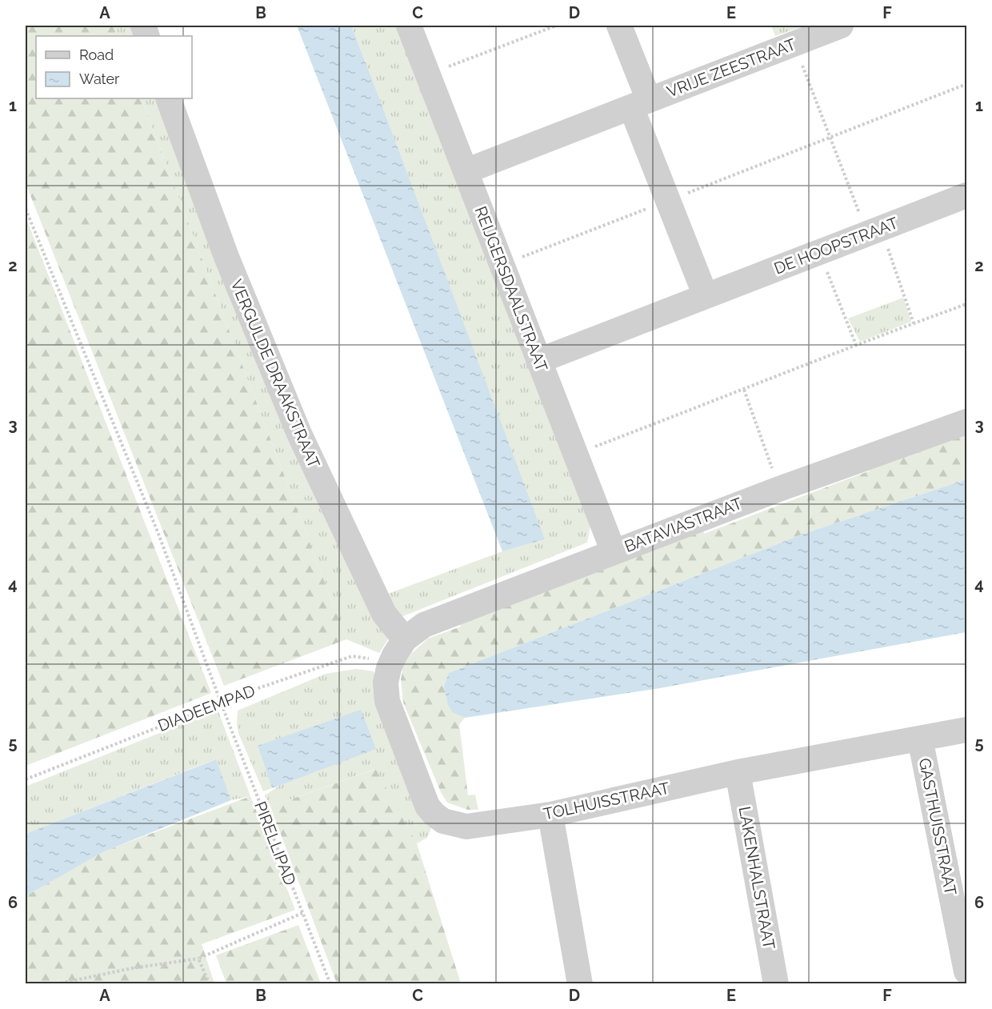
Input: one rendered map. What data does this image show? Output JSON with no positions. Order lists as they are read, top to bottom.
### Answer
{
  "streets": {
    "street": [
      "VRIJE ZEESTRAAT",
      "DE HOOPSTRAAT",
      "REIJGERSDAALSTRAAT",
      "VERGULDE DRAAKSTRAAT",
      "BATAVIASTRAAT",
      "TOLHUISSTRAAT",
      "GASTHUISSTRAAT",
      "LAKENHALSTRAAT"
    ],
    "path": ["DIADEEMPAD", "PIRELLIPAD"]
  },
  "crossings": [
    ["VRIJE ZEESTRAAT", "REIJGERSDAALSTRAAT"],
    ["DE HOOPSTRAAT", "REIJGERSDAALSTRAAT"],
    ["REIJGERSDAALSTRAAT", "BATAVIASTRAAT"],
    ["VERGULDE DRAAKSTRAAT", "BATAVIASTRAAT"],
    ["VERGULDE DRAAKSTRAAT", "TOLHUISSTRAAT"],
    ["BATAVIASTRAAT", "TOLHUISSTRAAT"],
    ["DIADEEMPAD", "TOLHUISSTRAAT"],
    ["DIADEEMPAD", "PIRELLIPAD"],
    ["TOLHUISSTRAAT", "GASTHUISSTRAAT"],
    ["TOLHUISSTRAAT", "LAKENHALSTRAAT"]
  ],
  "legend": ["Road", "Water"],
  "grid": {
    "columns": [
      "A",
      "B",
      "C",
      "D",
      "E",
      "F"
    ],
    "rows": [
      "1",
      "2",
      "3",
      "4",
      "5",
      "6"
    ]
  }
}
